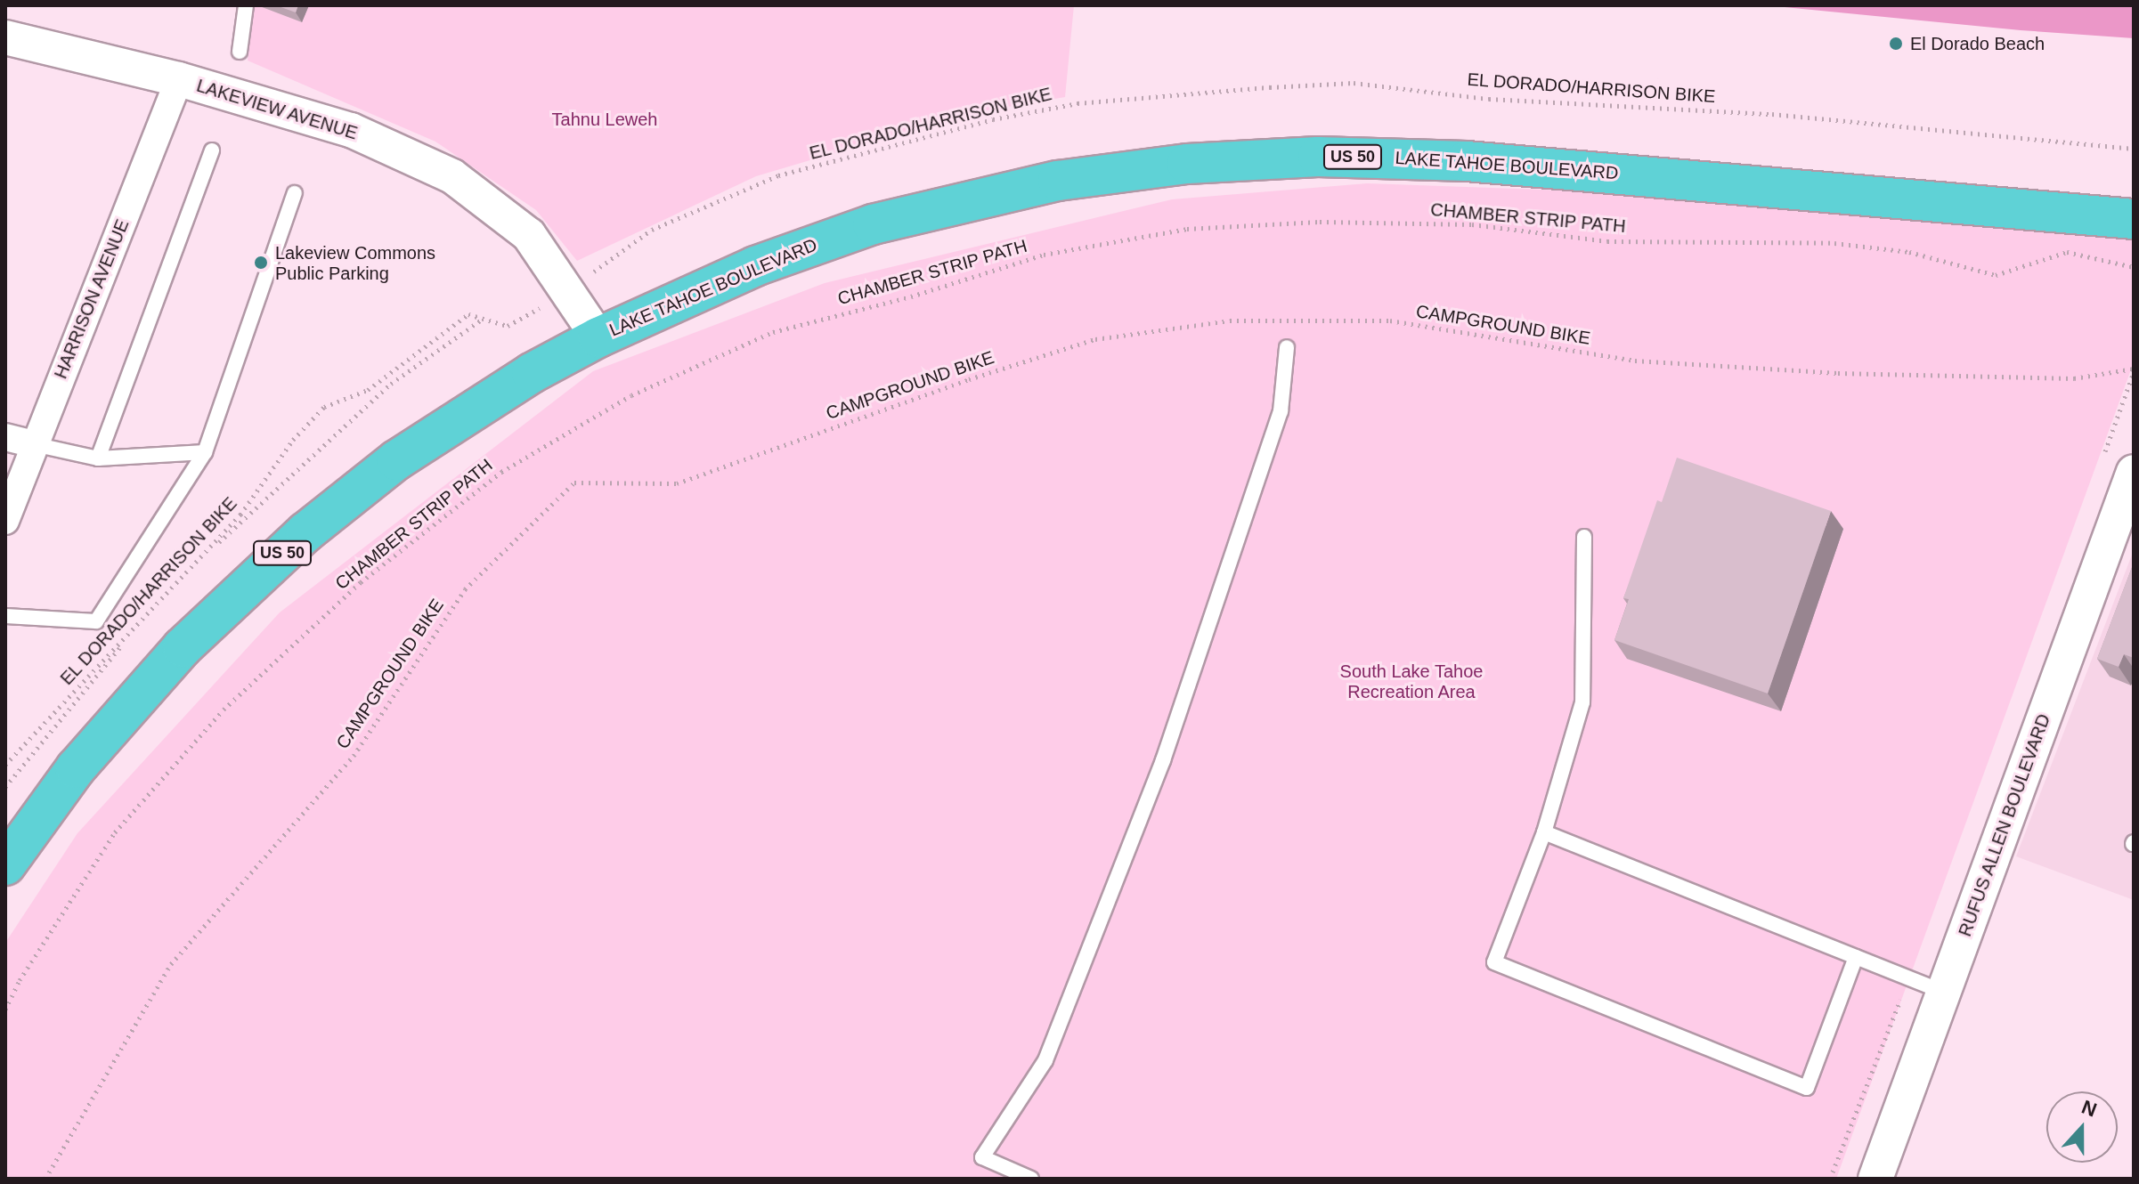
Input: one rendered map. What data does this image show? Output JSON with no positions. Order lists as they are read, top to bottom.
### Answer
{
  "streets": {
    "highway": ["US 50", "LAKE TAHOE BOULEVARD"],
    "street": ["LAKEVIEW AVENUE", "HARRISON AVENUE", "RUFUS ALLEN BOULEVARD"],
    "path": ["EL DORADO/HARRISON BIKE", "CHAMBER STRIP PATH", "CAMPGROUND BIKE"]
  },
  "crossings": [
    ["EL DORADO/HARRISON BIKE", "LAKEVIEW AVENUE"],
    ["LAKEVIEW AVENUE", "LAKE TAHOE BOULEVARD"],
    ["LAKEVIEW AVENUE", "HARRISON AVENUE"]
  ],
  "parks": ["Tahnu Leweh", "South Lake Tahoe Recreation Area"],
  "places": ["El Dorado Beach", "Lakeview Commons Public Parking"],
  "north": "top"
}
